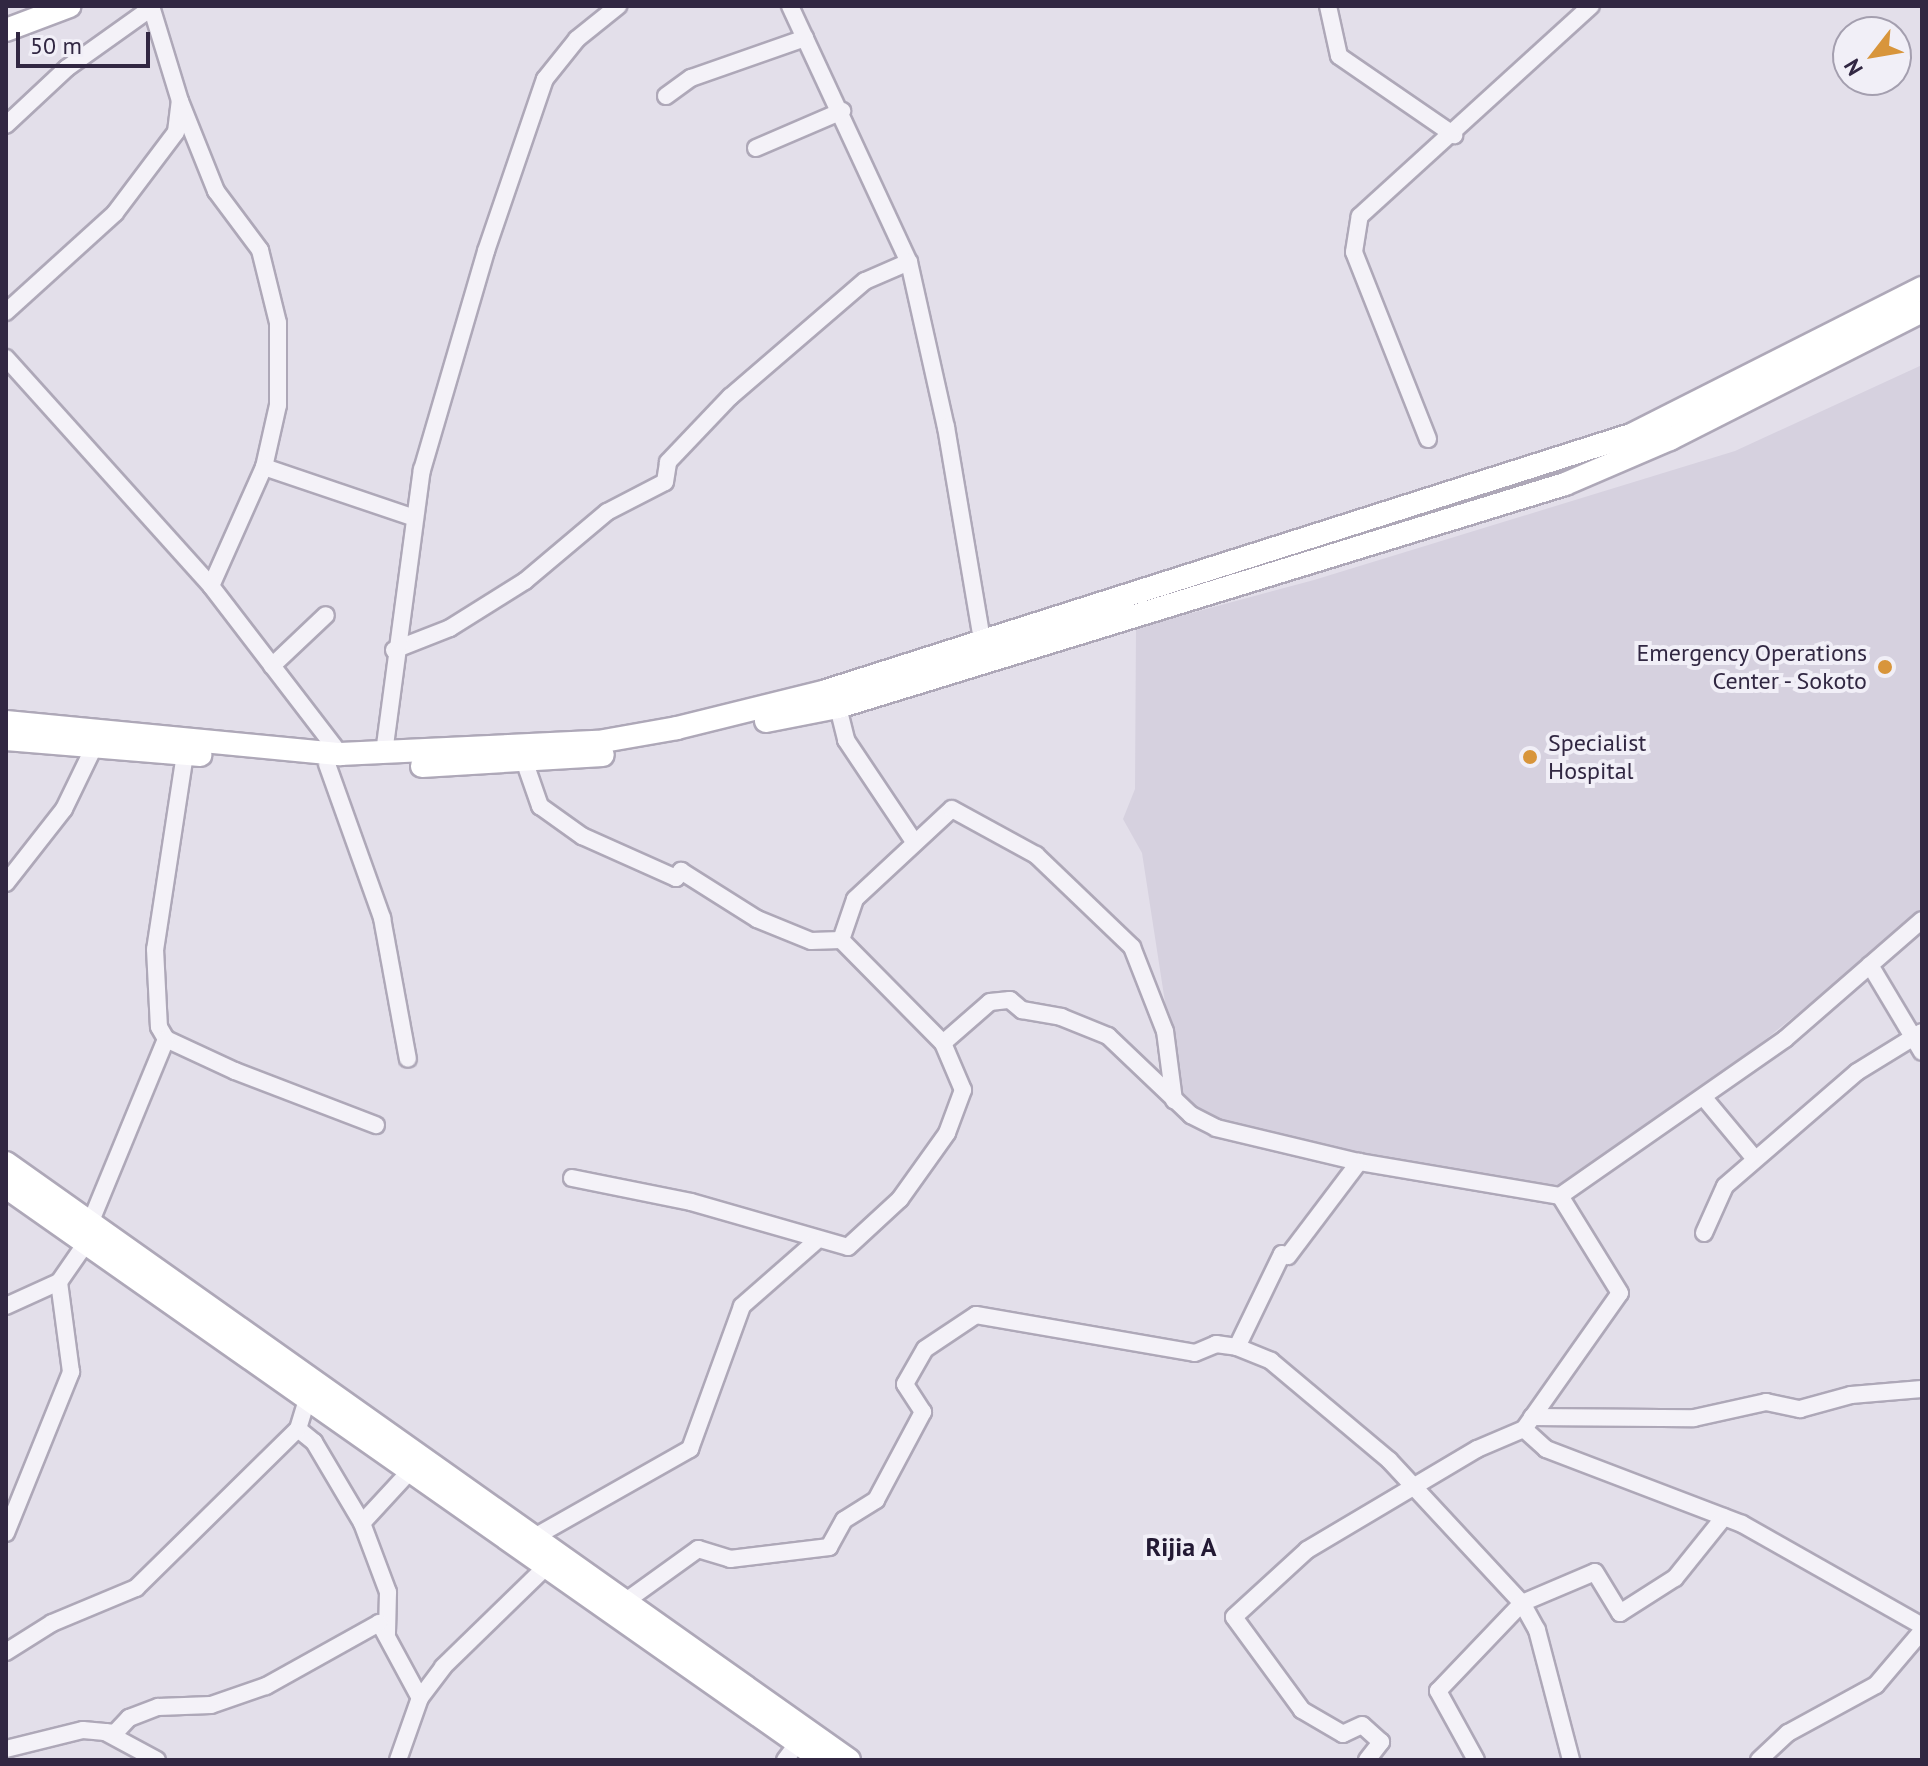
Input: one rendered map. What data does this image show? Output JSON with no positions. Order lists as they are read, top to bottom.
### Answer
{
  "districts": ["Rijia A"],
  "places": ["Emergency Operations Center - Sokoto", "Specialist Hospital"],
  "scale_bar": "50 m",
  "north": "bottom left"
}
